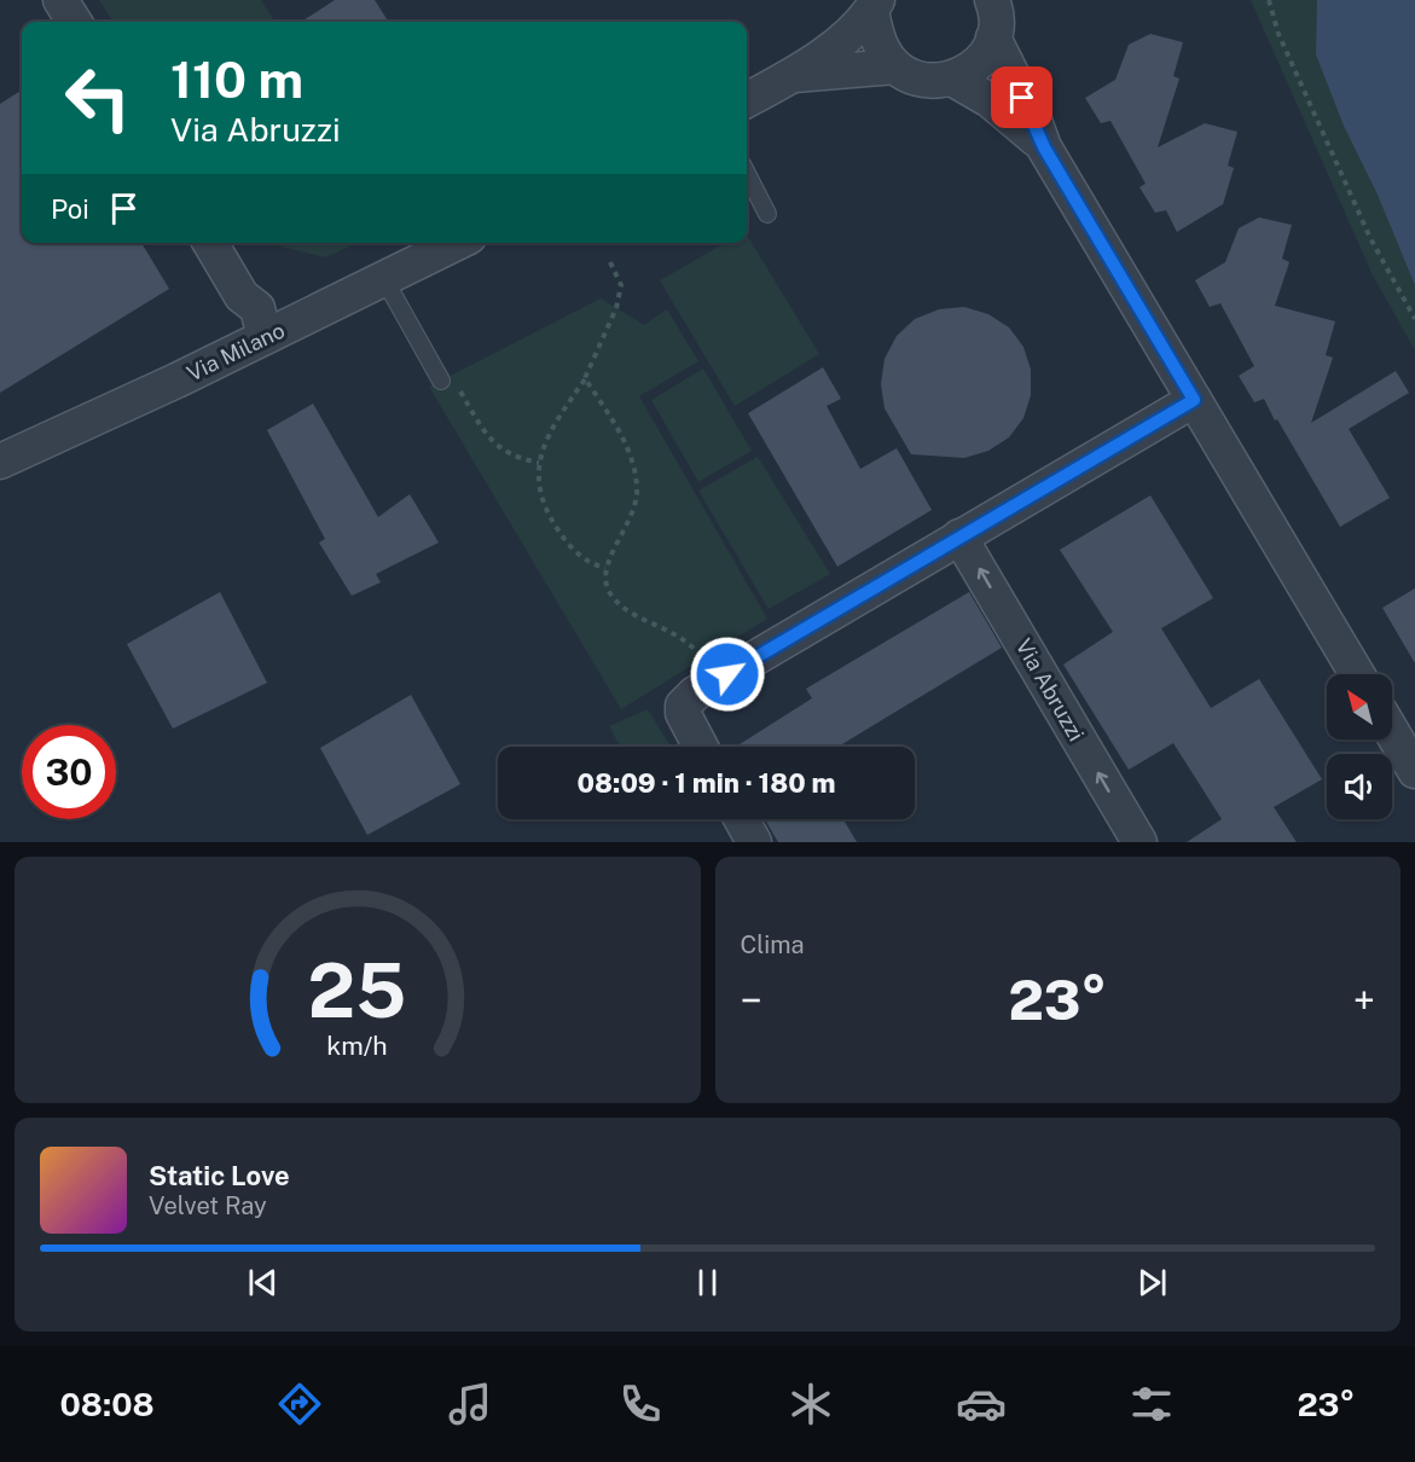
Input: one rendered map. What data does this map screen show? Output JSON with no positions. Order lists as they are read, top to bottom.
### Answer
{
  "streets": {
    "street": ["Via Milano", "Via Abruzzi"]
  },
  "north": "top left",
  "page": {
    "turn": ["110 m", "Via Abruzzi"],
    "then": "Poi",
    "limit": "30",
    "trip": "08:09 · 1 min · 180 m",
    "tile": "Clima",
    "heat": ["−", "23°", "+"],
    "song": ["Static Love", "Velvet Ray"],
    "tabs": ["08:08", "23°"],
    "gauge": ["25", "km/h"]
  }
}
